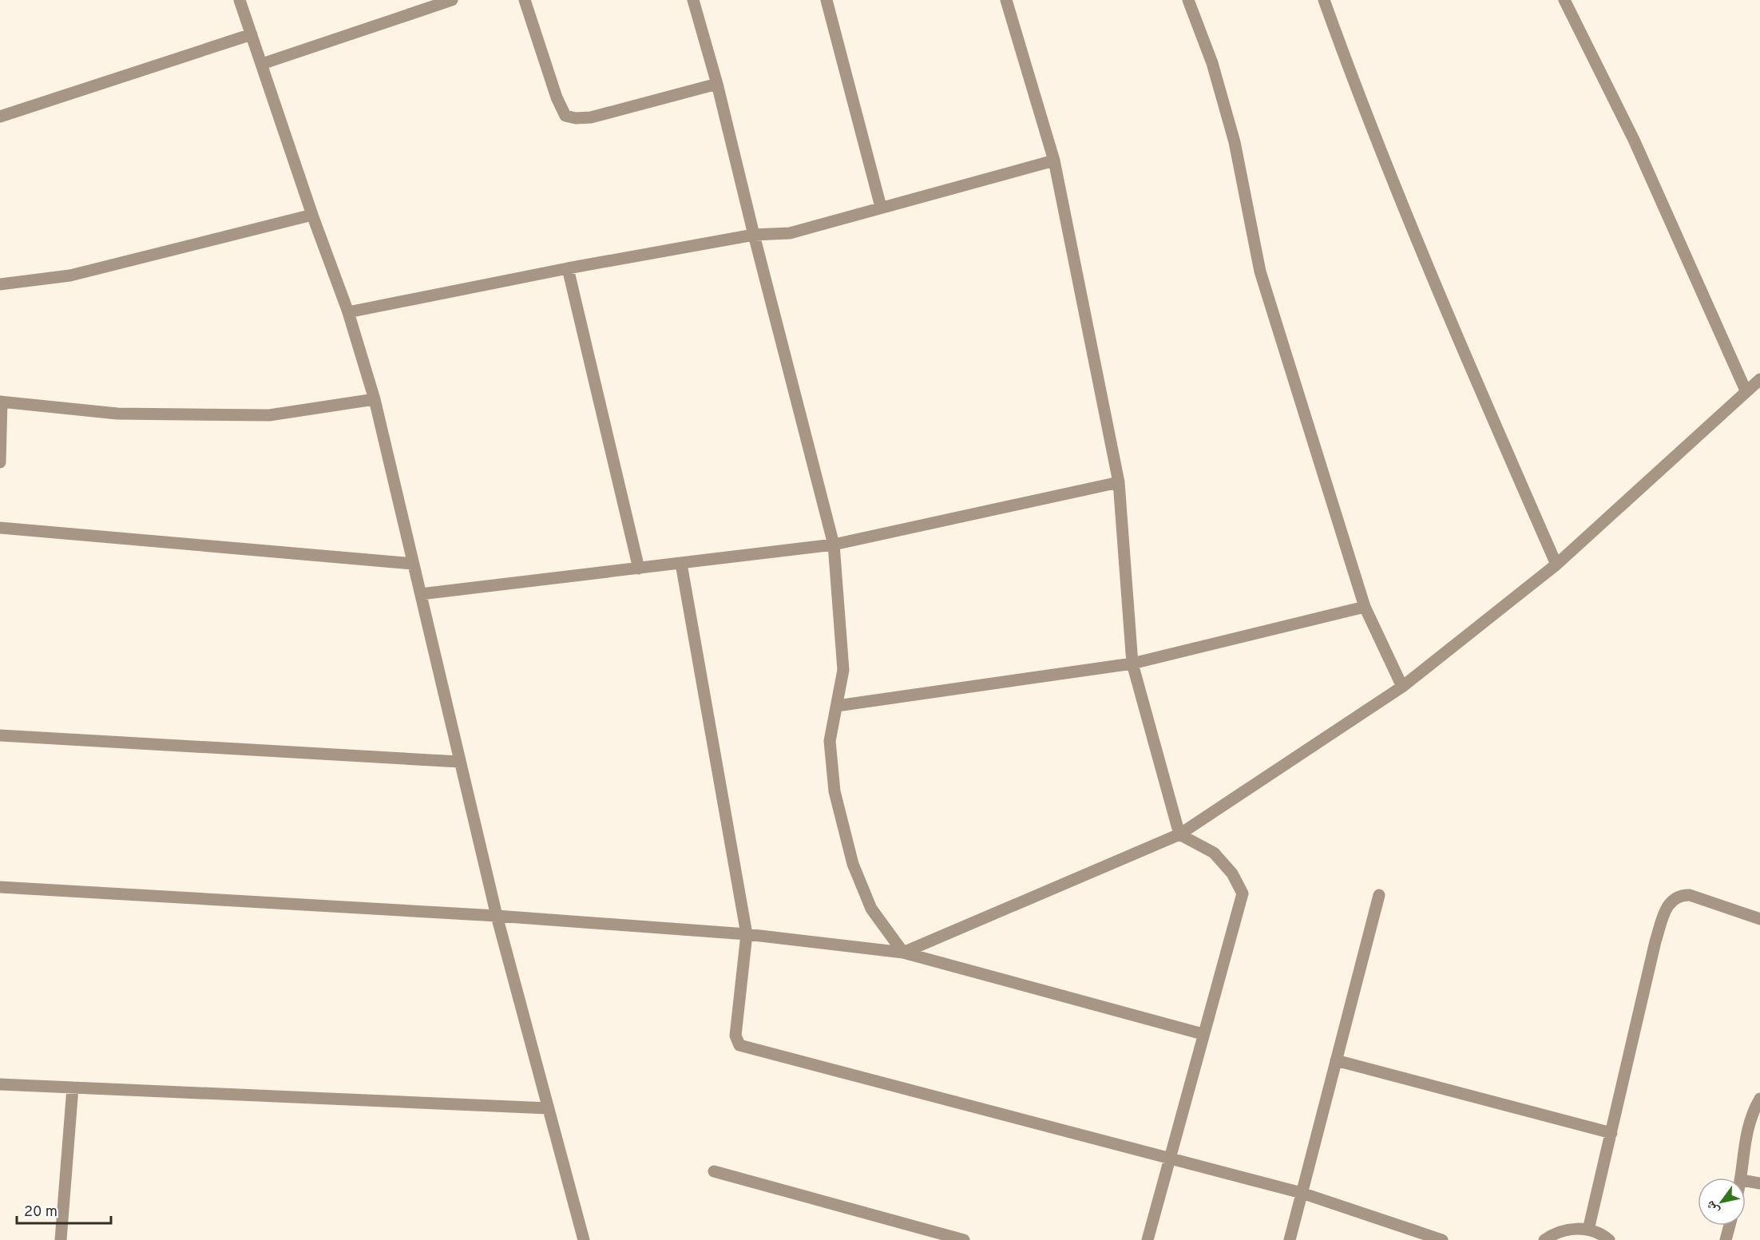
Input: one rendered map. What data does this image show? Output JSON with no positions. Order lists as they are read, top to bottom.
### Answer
{
  "scale_bar": "20 m",
  "north": "bottom left"
}
